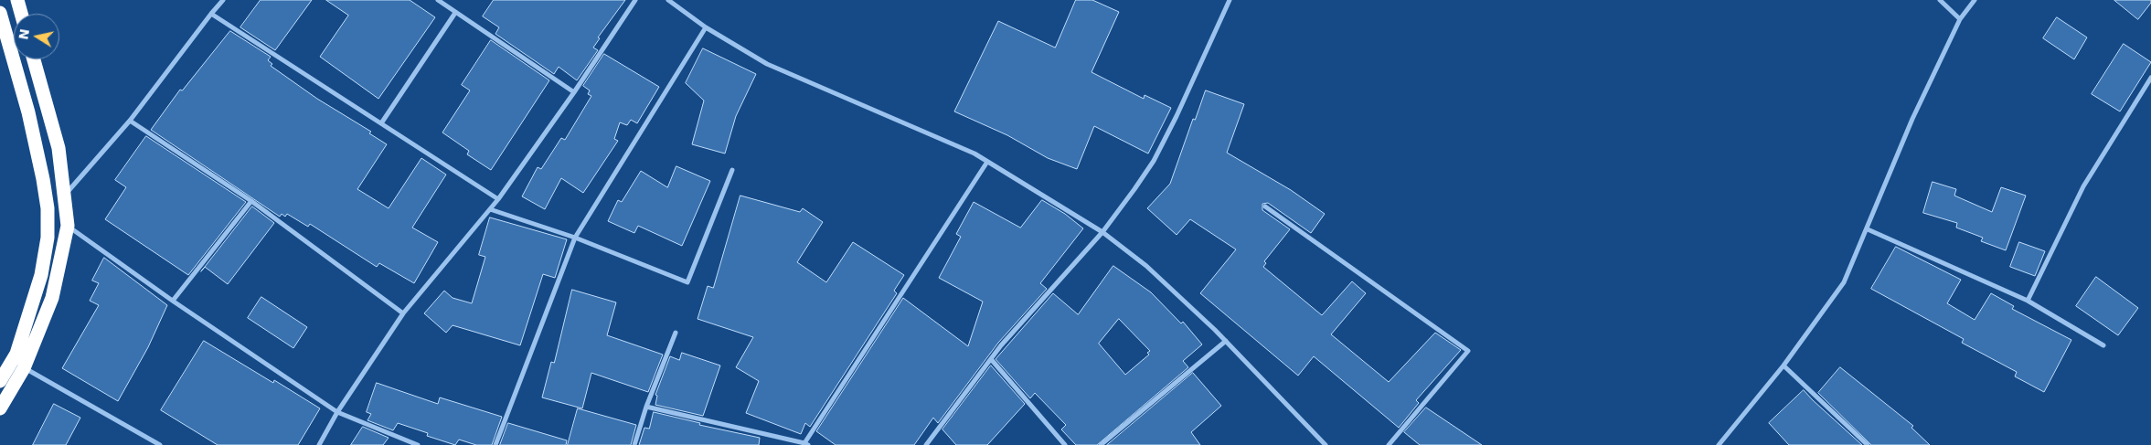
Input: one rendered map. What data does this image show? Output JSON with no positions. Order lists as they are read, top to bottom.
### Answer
{
  "north": "left"
}
